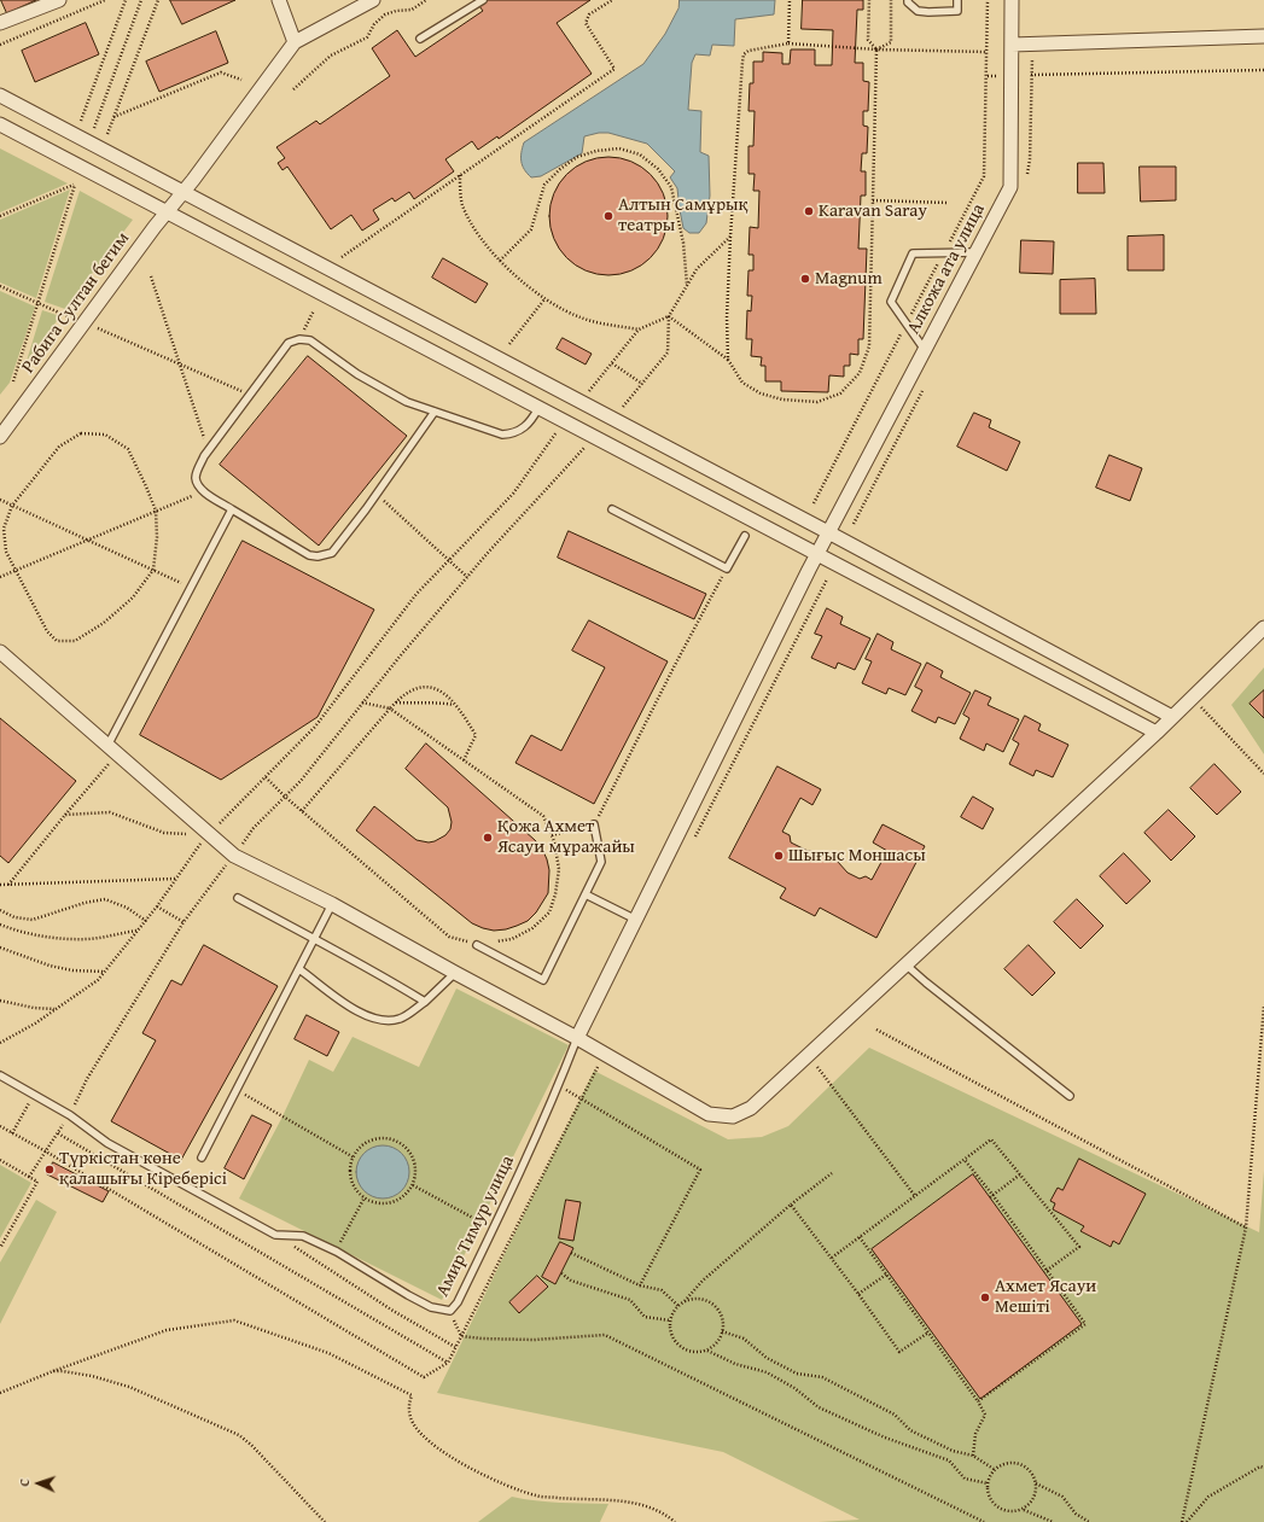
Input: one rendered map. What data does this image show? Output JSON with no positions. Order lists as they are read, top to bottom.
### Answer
{
  "streets": {
    "street": ["Алкожа ата улица", "Рабига Султан бегим"],
    "lane": ["Амир Тимур улица"]
  },
  "crossings": [
    ["Алкожа ата улица", "Амир Тимур улица"]
  ],
  "places": [
    "Karavan Saray",
    "Алтын Самұрық театры",
    "Magnum",
    "Қожа Ахмет Ясауи мұражайы",
    "Шығыс Моншасы",
    "Түркістан көне қалашығы Кіреберісі",
    "Ахмет Ясауи Мешіті"
  ],
  "north": "left"
}
